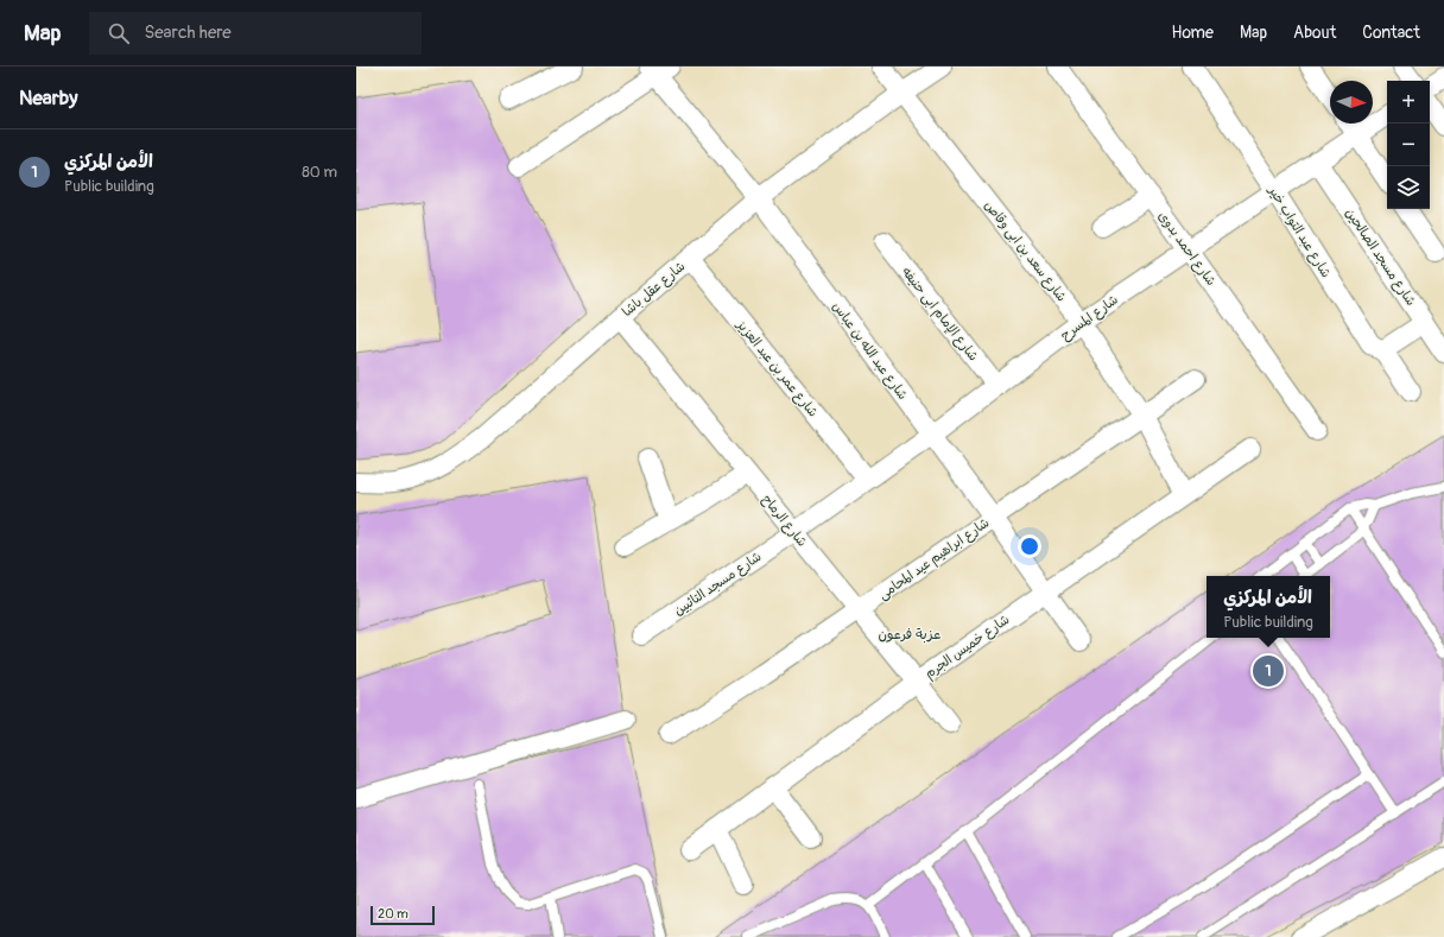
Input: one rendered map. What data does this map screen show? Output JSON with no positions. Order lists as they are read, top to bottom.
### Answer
{
  "streets": {
    "street": [
      "شارع عبد التواب خير",
      "شارع احمد بدوى",
      "شارع سعد بن ابى وقاص",
      "شارع مسجد الصالحين",
      "شارع عقل باشا",
      "شارع الإمام ابى حنيفه",
      "شارع المسرح",
      "شارع عبد الله بن عباس",
      "شارع عمر بن عبد العزيز",
      "شارع الرماح",
      "شارع ابراهيم عيد المحامى",
      "شارع مسجد التائبين",
      "شارع خميس الجرم"
    ]
  },
  "crossings": [
    ["شارع عبد التواب خير", "شارع المسرح"],
    ["شارع احمد بدوى", "شارع المسرح"],
    ["شارع سعد بن ابى وقاص", "شارع عقل باشا"],
    ["شارع سعد بن ابى وقاص", "شارع المسرح"],
    ["شارع سعد بن ابى وقاص", "شارع ابراهيم عيد المحامى"],
    ["شارع سعد بن ابى وقاص", "شارع خميس الجرم"],
    ["شارع مسجد الصالحين", "شارع المسرح"],
    ["شارع عقل باشا", "شارع عبد الله بن عباس"],
    ["شارع عقل باشا", "شارع عمر بن عبد العزيز"],
    ["شارع عقل باشا", "شارع الرماح"],
    ["شارع الإمام ابى حنيفه", "شارع المسرح"],
    ["شارع المسرح", "شارع عبد الله بن عباس"],
    ["شارع المسرح", "شارع عمر بن عبد العزيز"],
    ["شارع المسرح", "شارع الرماح"],
    ["شارع المسرح", "شارع مسجد التائبين"],
    ["شارع عبد الله بن عباس", "شارع ابراهيم عيد المحامى"],
    ["شارع عبد الله بن عباس", "شارع خميس الجرم"],
    ["شارع الرماح", "شارع ابراهيم عيد المحامى"],
    ["شارع الرماح", "شارع مسجد التائبين"],
    ["شارع الرماح", "شارع خميس الجرم"]
  ],
  "districts": ["عزبة فرعون"],
  "scale_bar": "20 m",
  "north": "right",
  "page": {
    "header": "Map",
    "search": "Search here",
    "nav": [
      "Home",
      "Map",
      "About",
      "Contact"
    ],
    "heading": "Nearby",
    "map_buttons": ["+", "−"],
    "list": [
      {
        "mark": "1",
        "name": "الأمن المركزي",
        "note": "Public building",
        "value": "80 m"
      }
    ],
    "popup": ["الأمن المركزي", "Public building"],
    "pins": "1",
    "scale": "20 m"
  }
}
